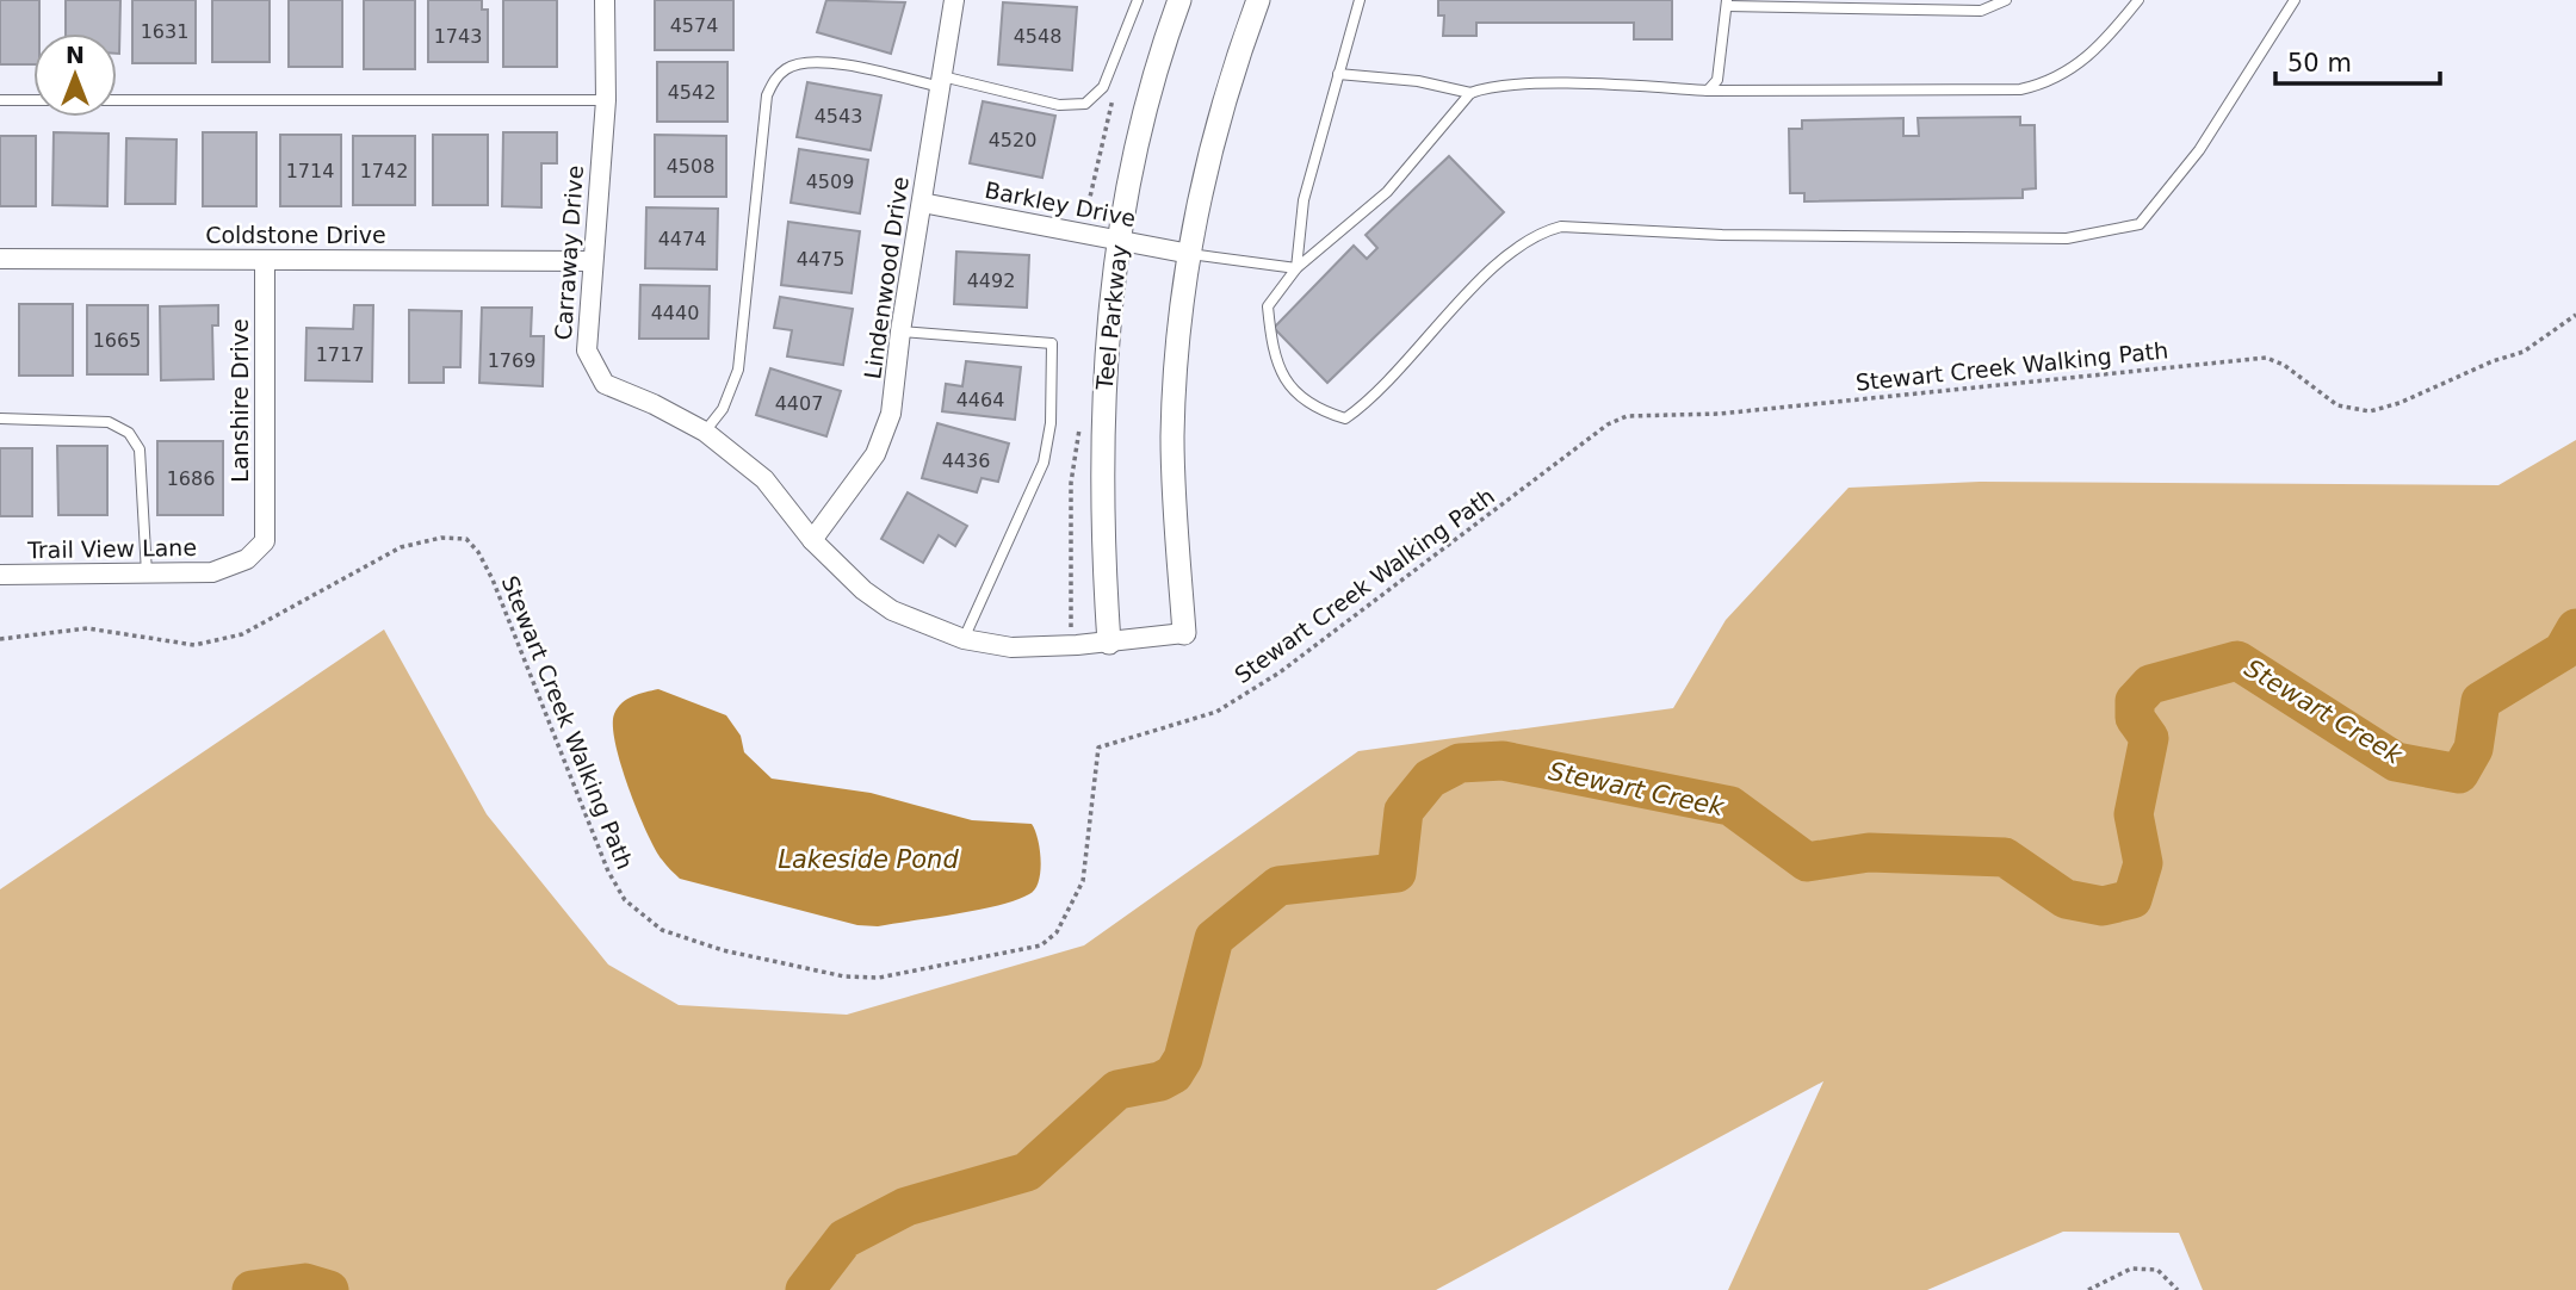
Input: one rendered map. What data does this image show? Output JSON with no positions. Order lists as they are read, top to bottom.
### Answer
{
  "streets": {
    "street": [
      "Barkley Drive",
      "Coldstone Drive",
      "Carraway Drive",
      "Lindenwood Drive",
      "Teel Parkway",
      "Lanshire Drive",
      "Trail View Lane"
    ],
    "path": ["Stewart Creek Walking Path"]
  },
  "crossings": [
    ["Barkley Drive", "Lindenwood Drive"],
    ["Barkley Drive", "Teel Parkway"],
    ["Coldstone Drive", "Carraway Drive"],
    ["Coldstone Drive", "Lanshire Drive"],
    ["Carraway Drive", "Lindenwood Drive"],
    ["Carraway Drive", "Teel Parkway"],
    ["Lanshire Drive", "Trail View Lane"]
  ],
  "water": ["Stewart Creek", "Lakeside Pond"],
  "house_numbers": [
    "4574",
    "1631",
    "1743",
    "4548",
    "4542",
    "4543",
    "4520",
    "4508",
    "1714",
    "1742",
    "4509",
    "4474",
    "4475",
    "4492",
    "4440",
    "1665",
    "1717",
    "1769",
    "4464",
    "4407",
    "4436",
    "1686"
  ],
  "scale_bar": "50 m",
  "north": "top"
}
